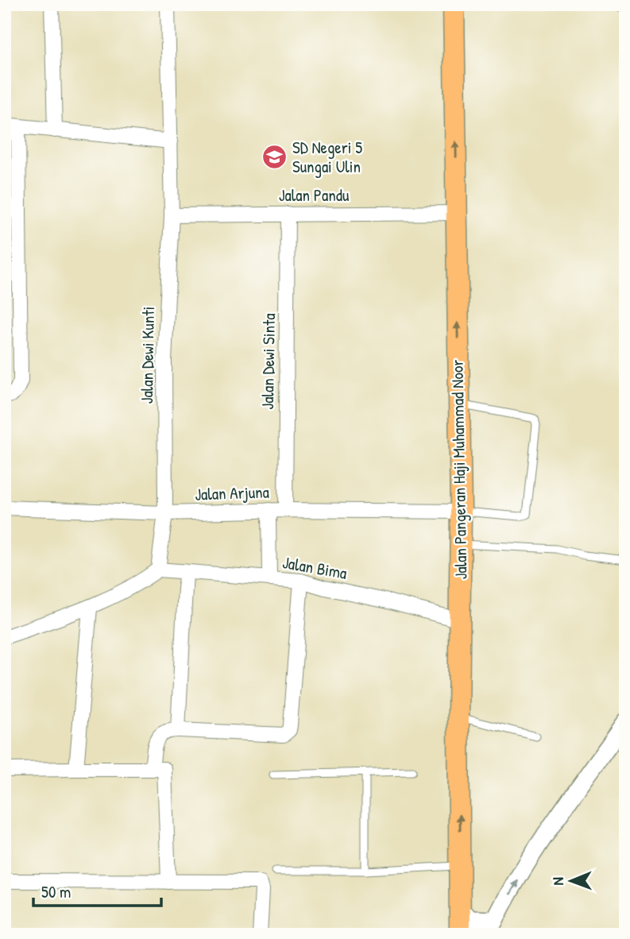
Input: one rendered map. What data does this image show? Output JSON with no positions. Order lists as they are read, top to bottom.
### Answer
{
  "streets": {
    "main road": ["Jalan Pangeran Haji Muhammad Noor"],
    "street": [
      "Jalan Pandu",
      "Jalan Dewi Kunti",
      "Jalan Dewi Sinta",
      "Jalan Arjuna",
      "Jalan Bima"
    ]
  },
  "crossings": [
    ["Jalan Pandu", "Jalan Dewi Kunti"],
    ["Jalan Pandu", "Jalan Dewi Sinta"],
    ["Jalan Pandu", "Jalan Pangeran Haji Muhammad Noor"],
    ["Jalan Dewi Kunti", "Jalan Arjuna"],
    ["Jalan Dewi Kunti", "Jalan Bima"],
    ["Jalan Dewi Sinta", "Jalan Arjuna"],
    ["Jalan Pangeran Haji Muhammad Noor", "Jalan Arjuna"],
    ["Jalan Pangeran Haji Muhammad Noor", "Jalan Bima"]
  ],
  "one_way": ["Jalan Pangeran Haji Muhammad Noor"],
  "places": {
    "school or university": ["SD Negeri 5 Sungai Ulin"]
  },
  "scale_bar": "50 m",
  "north": "left"
}
